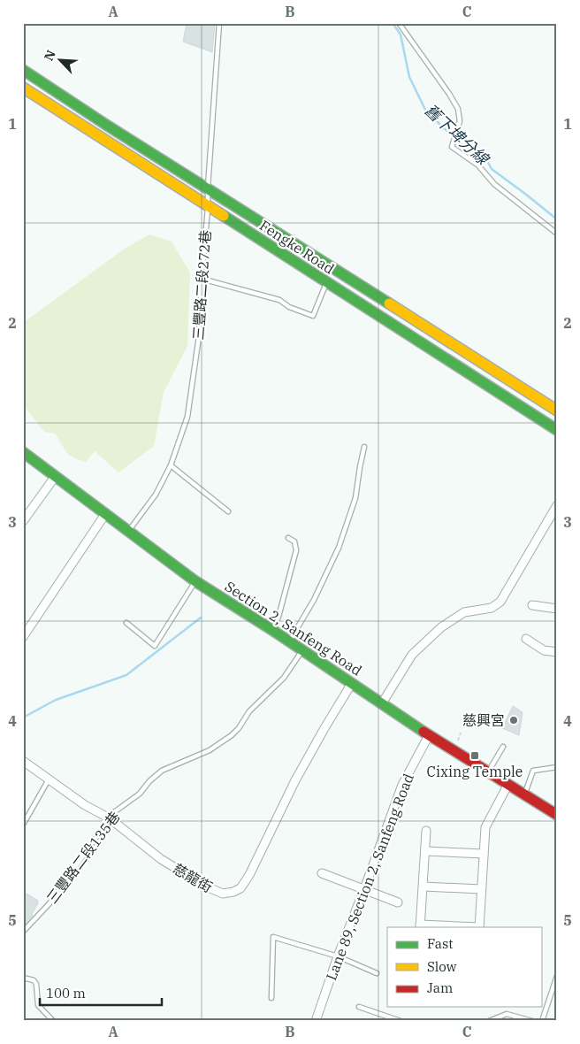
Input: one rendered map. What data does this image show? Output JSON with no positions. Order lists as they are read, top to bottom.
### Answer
{
  "streets": {
    "street": [
      "Fengke Road",
      "Section 2, Sanfeng Road",
      "Lane 89, Section 2, Sanfeng Road",
      "慈龍街"
    ],
    "lane": ["三豐路二段272巷", "三豐路二段135巷"]
  },
  "crossings": [
    ["Fengke Road", "三豐路二段272巷"],
    ["三豐路二段272巷", "Section 2, Sanfeng Road"],
    ["Section 2, Sanfeng Road", "三豐路二段135巷"],
    ["Section 2, Sanfeng Road", "Lane 89, Section 2, Sanfeng Road"],
    ["Section 2, Sanfeng Road", "慈龍街"],
    ["三豐路二段135巷", "慈龍街"]
  ],
  "water": ["舊下埤分線"],
  "places": {
    "other": ["慈興宮"],
    "transit": ["Cixing Temple"]
  },
  "legend": ["Fast", "Slow", "Jam"],
  "scale_bar": "100 m",
  "north": "top left",
  "grid": {
    "columns": ["A", "B", "C"],
    "rows": [
      "1",
      "2",
      "3",
      "4",
      "5"
    ]
  }
}
